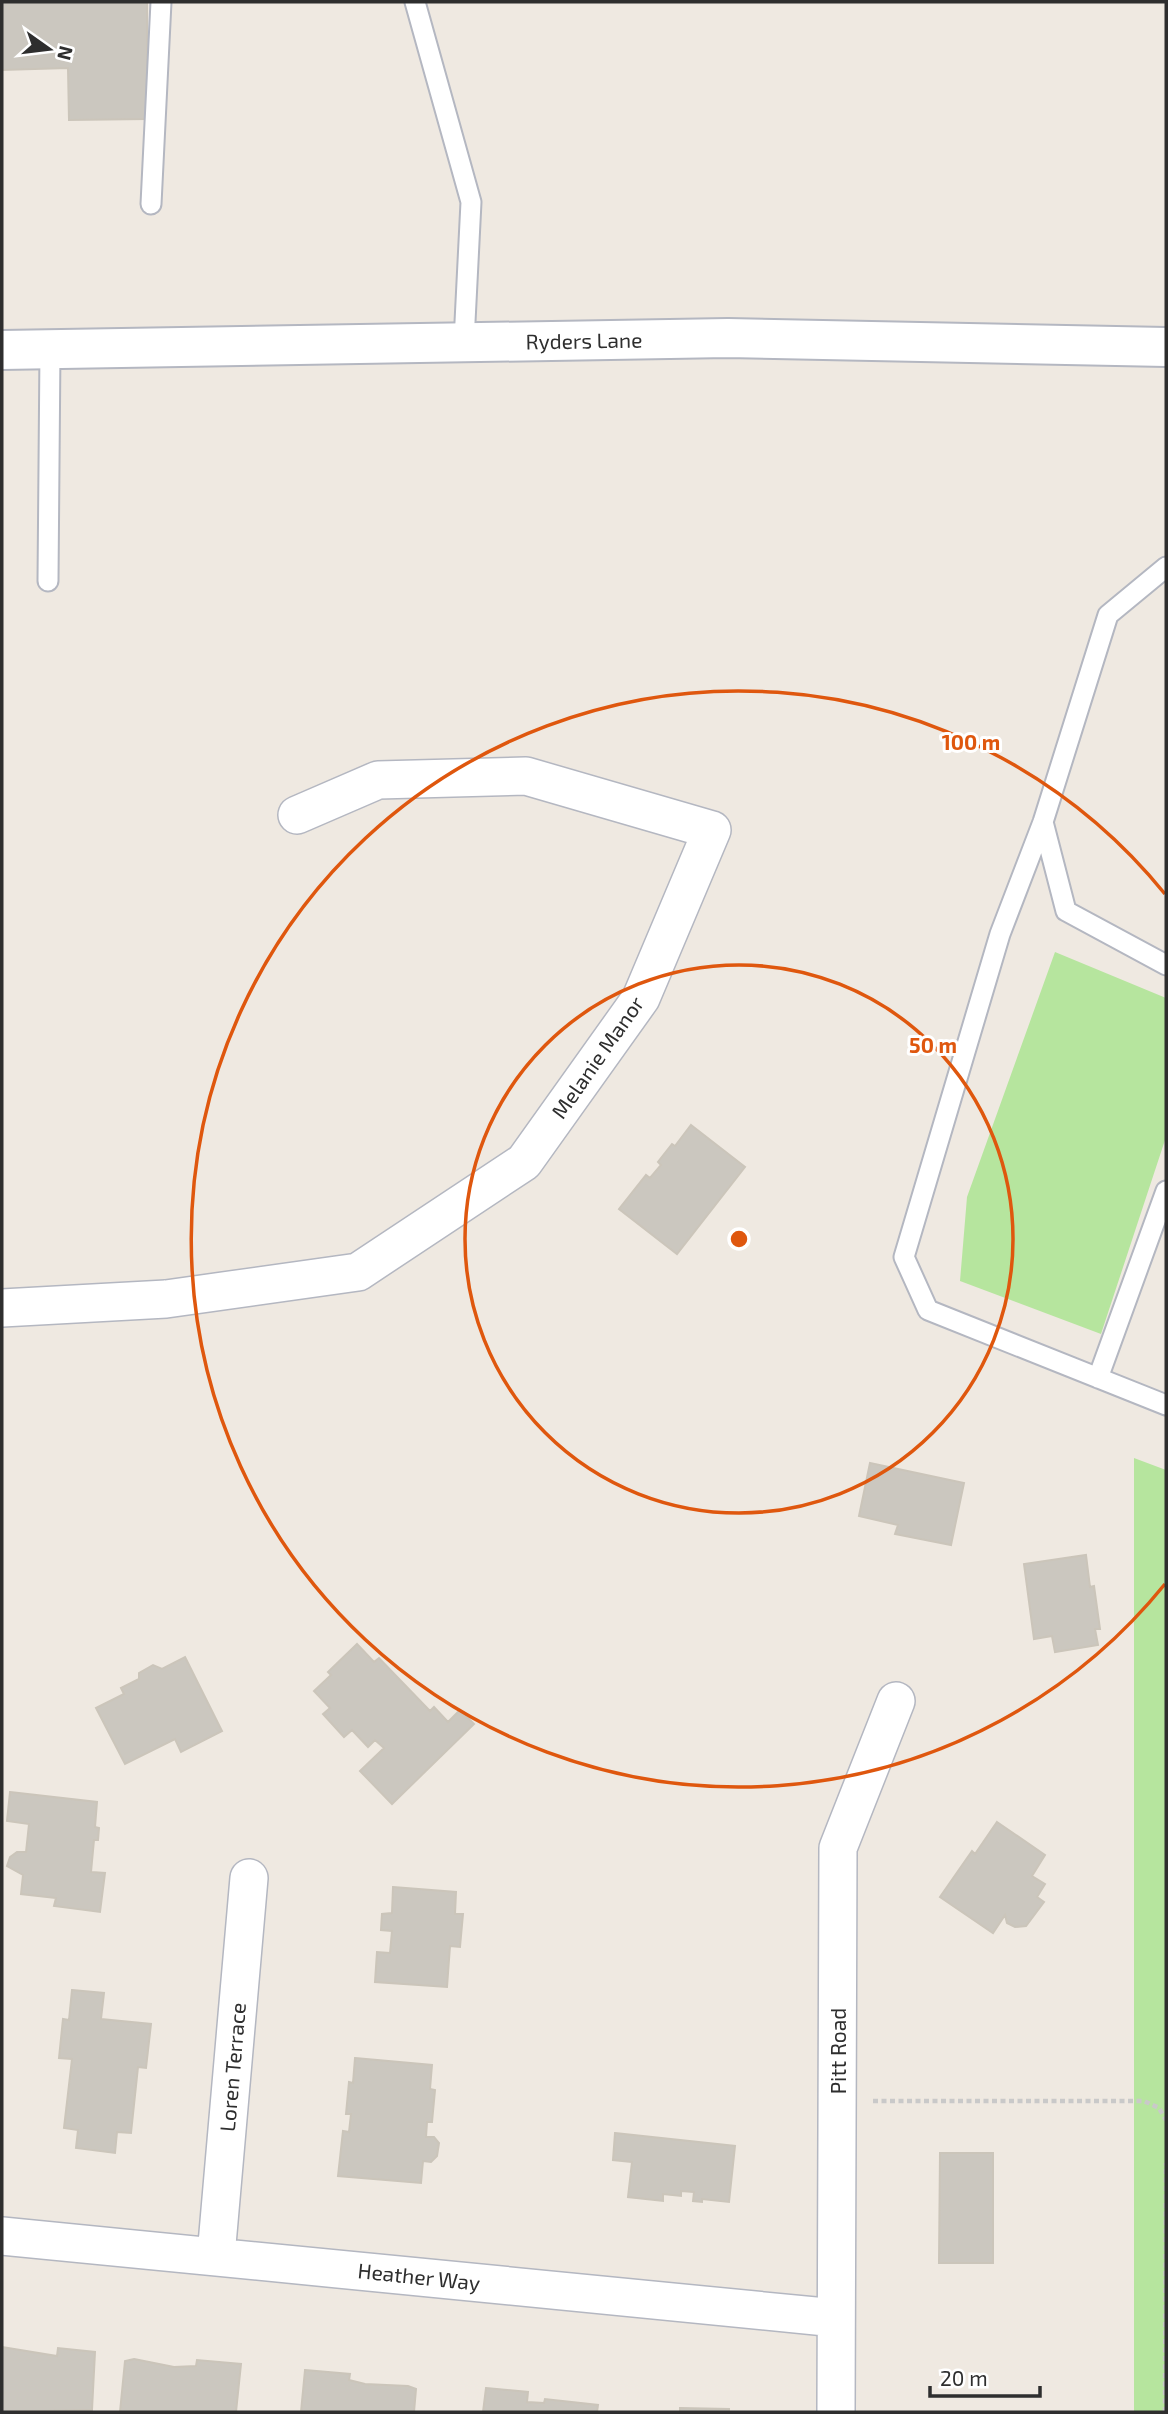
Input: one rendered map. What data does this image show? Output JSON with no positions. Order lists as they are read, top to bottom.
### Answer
{
  "streets": {
    "main road": ["Ryders Lane"],
    "street": [
      "Melanie Manor",
      "Pitt Road",
      "Loren Terrace",
      "Heather Way"
    ]
  },
  "crossings": [
    ["Pitt Road", "Heather Way"],
    ["Loren Terrace", "Heather Way"]
  ],
  "scale_bar": "20 m",
  "north": "right",
  "rings": ["100 m", "50 m"]
}
